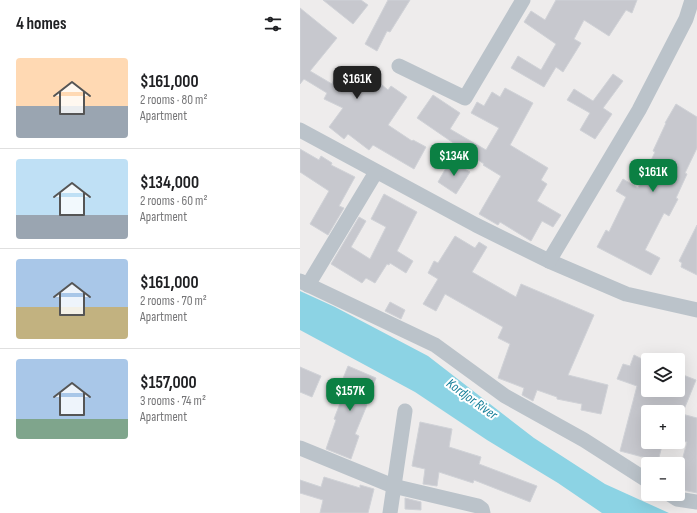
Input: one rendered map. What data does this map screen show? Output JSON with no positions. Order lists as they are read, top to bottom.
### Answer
{
  "water": ["Kordjor River"],
  "page": {
    "heading": "4 homes",
    "list": [
      {
        "name": "$161,000",
        "note": "2 rooms · 80 m² · Apartment"
      },
      {
        "name": "$134,000",
        "note": "2 rooms · 60 m² · Apartment"
      },
      {
        "name": "$161,000",
        "note": "2 rooms · 70 m² · Apartment"
      },
      {
        "name": "$157,000",
        "note": "3 rooms · 74 m² · Apartment"
      }
    ],
    "price": [
      "$161K",
      "$134K",
      "$161K",
      "$157K"
    ],
    "map_buttons": ["+", "−"]
  }
}
